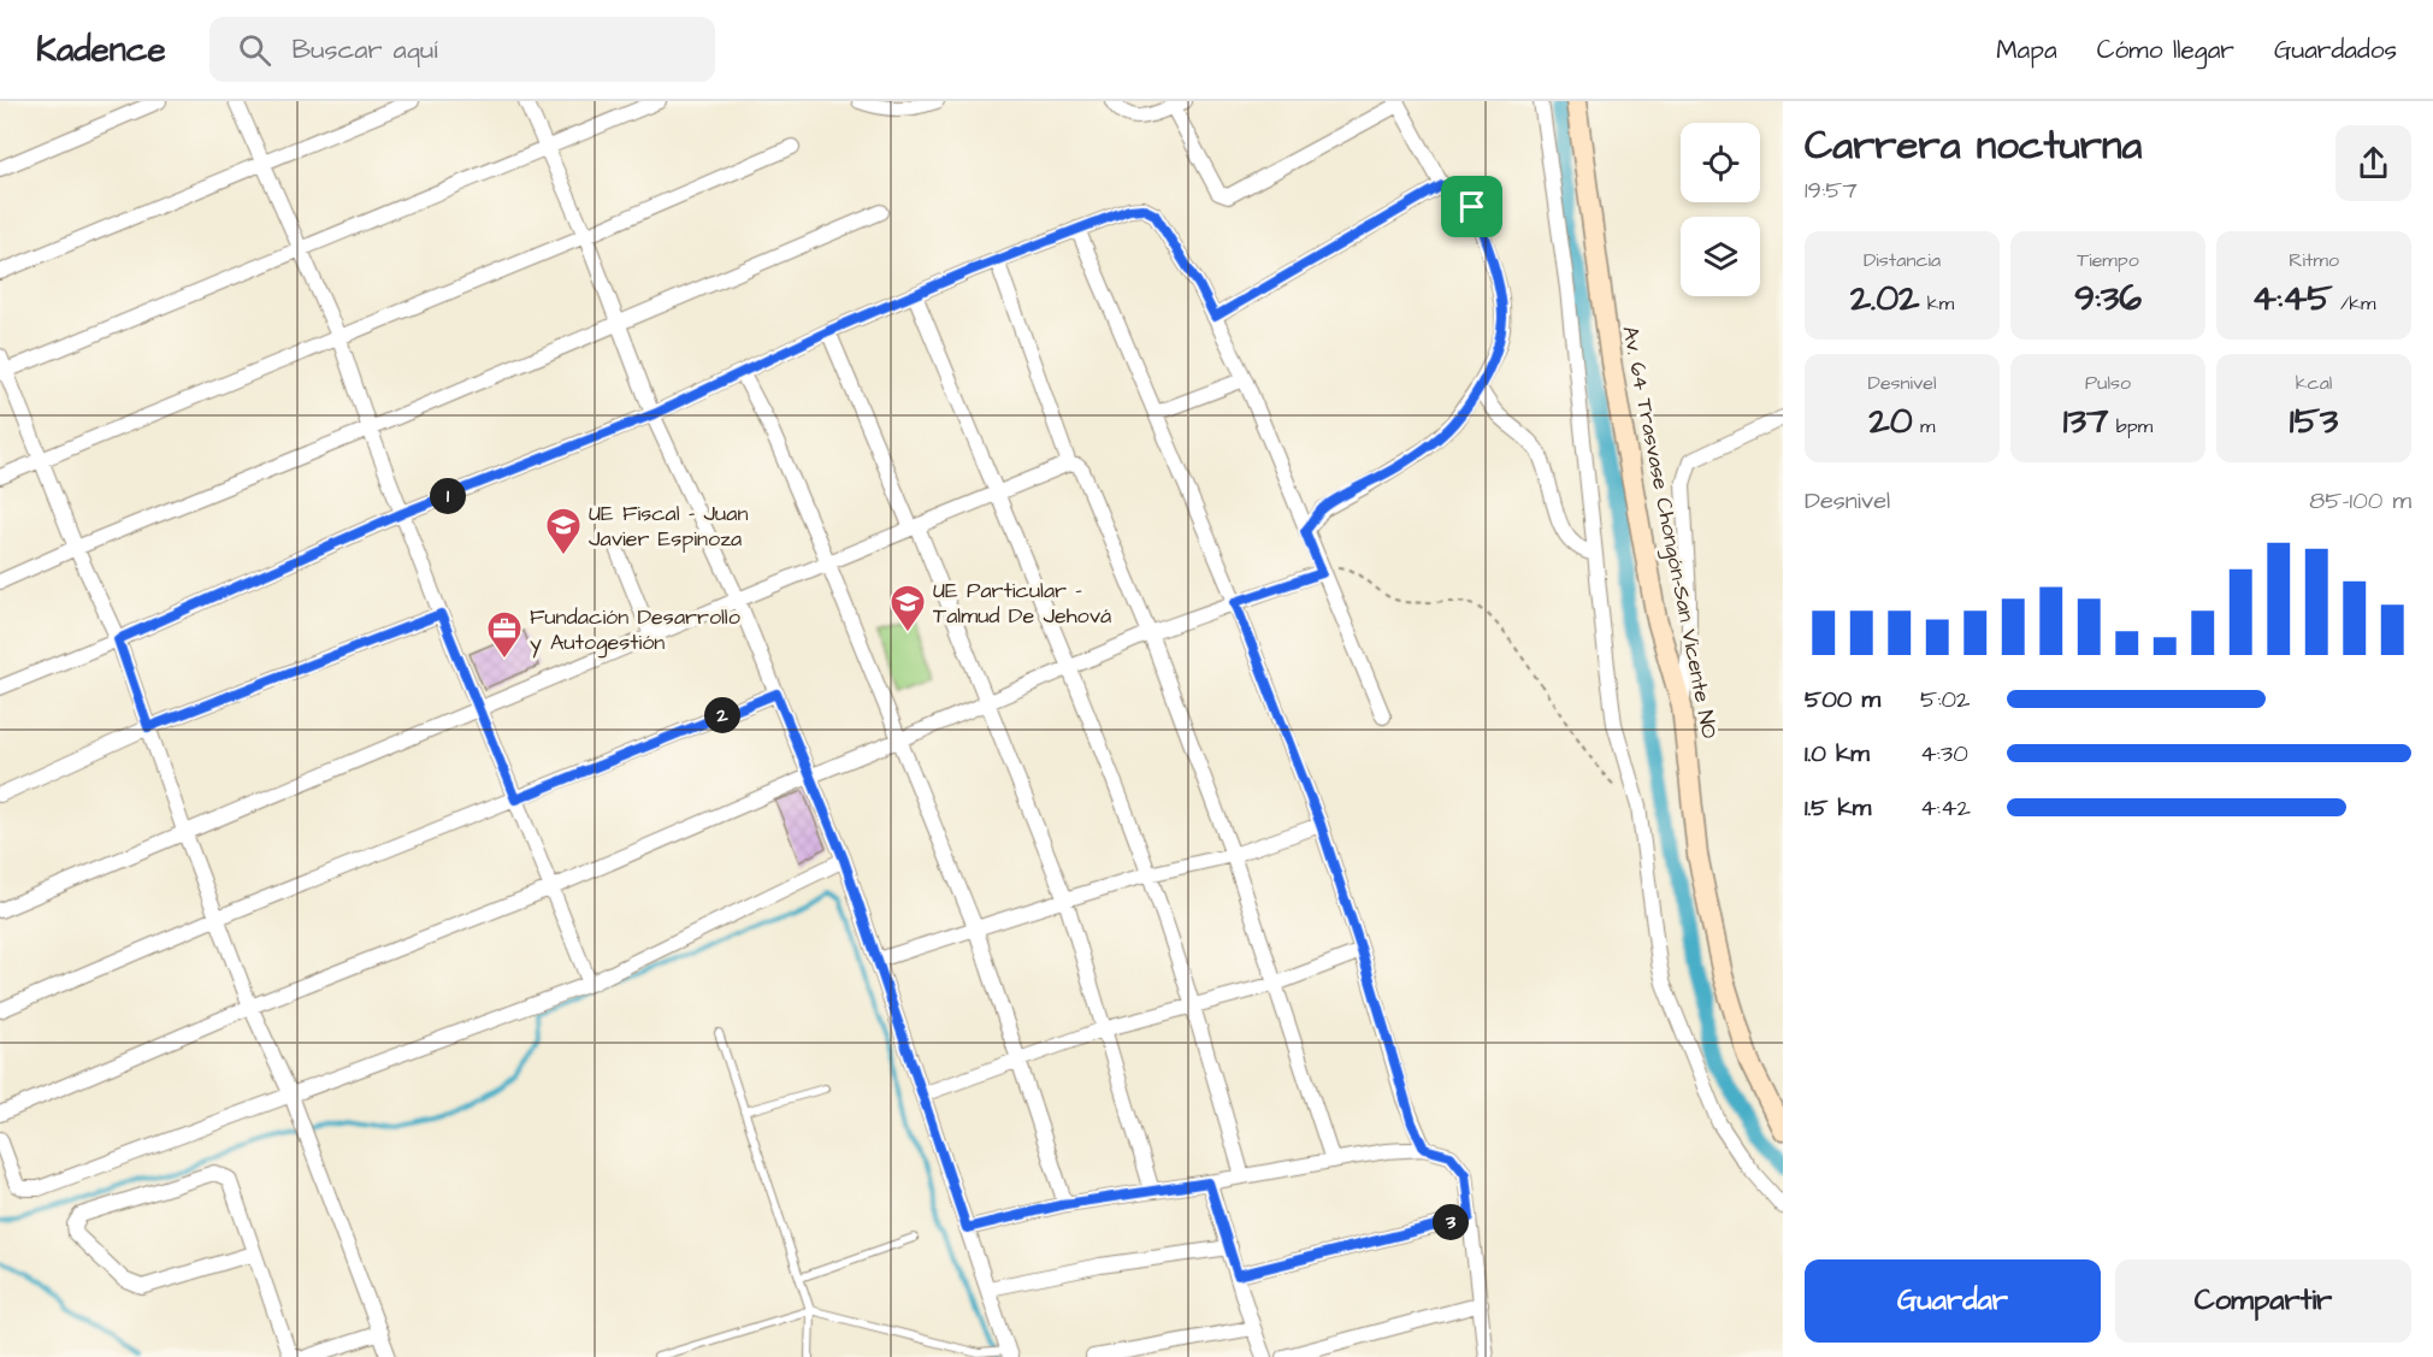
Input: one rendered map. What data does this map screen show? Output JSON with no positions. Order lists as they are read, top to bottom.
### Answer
{
  "streets": {
    "street": ["Av. 64 Trasvase Chongón-San Vicente NO"]
  },
  "places": {
    "school or university": ["UE Fiscal - Juan Javier Espinoza", "UE Particular - Talmud De Jehová"],
    "office": ["Fundación Desarrollo y Autogestión"]
  },
  "page": {
    "header": "Kadence",
    "search": "Buscar aquí",
    "nav": ["Mapa", "Cómo llegar", "Guardados"],
    "heading": ["Carrera nocturna", "19:57"],
    "stats": [
      ["Distancia", "2.02 km"],
      ["Tiempo", "9:36"],
      ["Ritmo", "4:45 /km"],
      ["Desnivel", "20 m"],
      ["Pulso", "137 bpm"],
      ["kcal", "153"]
    ],
    "chart": ["Desnivel", "85–100 m"],
    "pins": ["1", "2", "3"],
    "list": [
      {
        "name": "500 m",
        "note": "5:02"
      },
      {
        "name": "1.0 km",
        "note": "4:30"
      },
      {
        "name": "1.5 km",
        "note": "4:42"
      }
    ],
    "buttons": ["Guardar", "Compartir"]
  }
}
